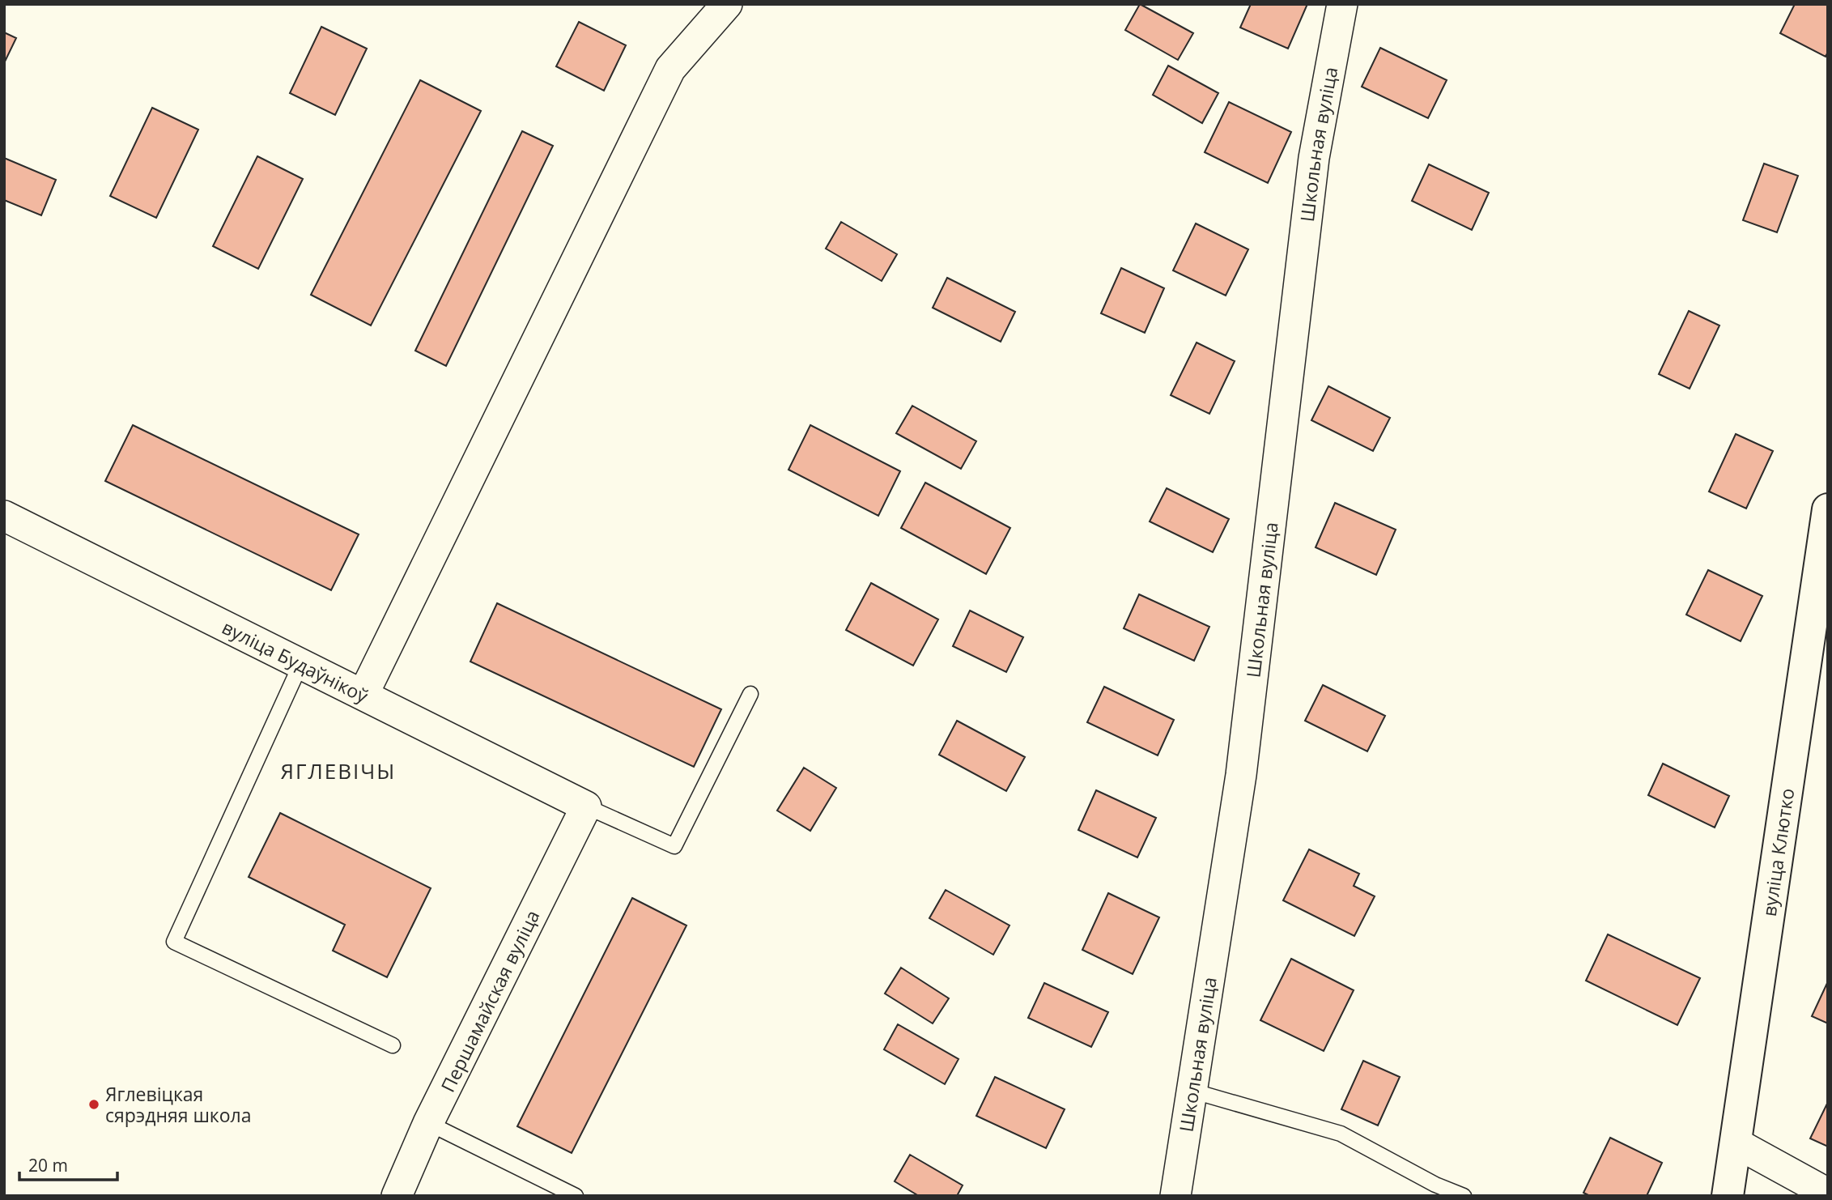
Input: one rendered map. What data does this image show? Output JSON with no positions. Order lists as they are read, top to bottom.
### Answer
{
  "streets": {
    "street": [
      "Школьная вуліца",
      "вуліца Будаўнікоў",
      "вуліца Клютко",
      "Першамайская вуліца"
    ]
  },
  "crossings": [
    ["вуліца Будаўнікоў", "Першамайская вуліца"]
  ],
  "districts": ["ЯГЛЕВІЧЫ"],
  "places": ["Яглевіцкая сярэдняя школа"],
  "scale_bar": "20 m"
}
